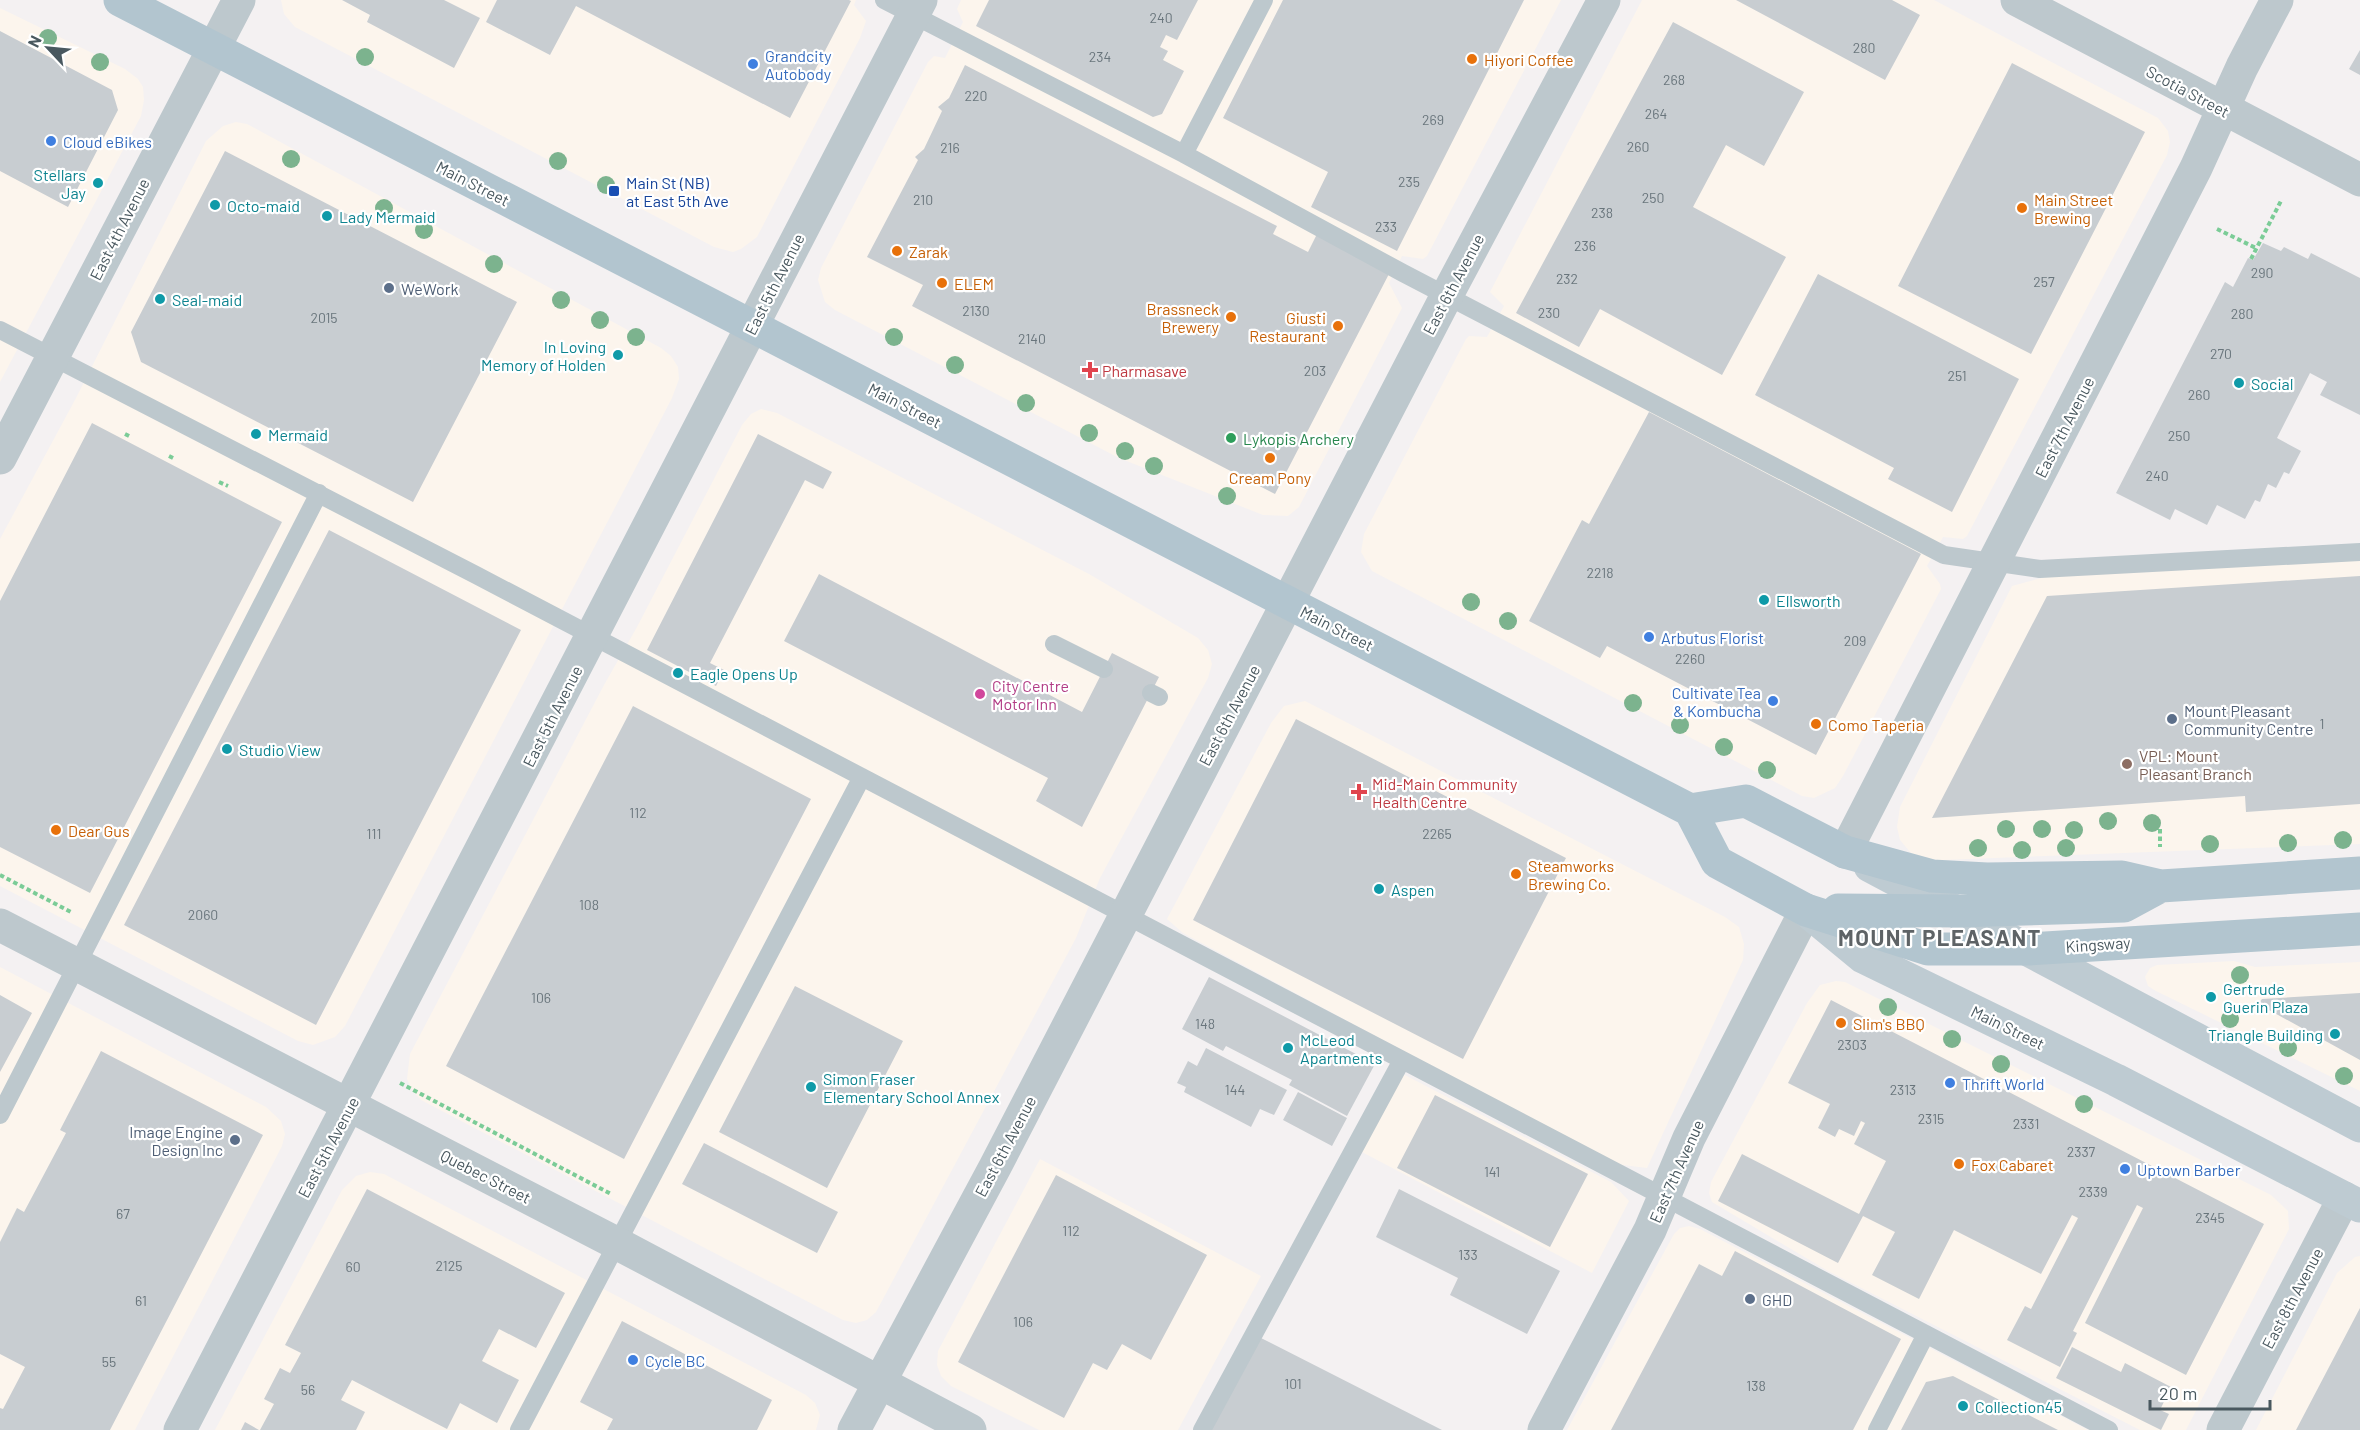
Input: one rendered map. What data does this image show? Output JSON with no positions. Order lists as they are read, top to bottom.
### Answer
{
  "streets": {
    "main road": ["Main Street", "Kingsway"],
    "street": [
      "Scotia Street",
      "East 4th Avenue",
      "East 5th Avenue",
      "East 6th Avenue",
      "East 7th Avenue",
      "Quebec Street",
      "East 8th Avenue"
    ]
  },
  "crossings": [
    ["Scotia Street", "East 7th Avenue"],
    ["Main Street", "East 4th Avenue"],
    ["Main Street", "East 5th Avenue"],
    ["Main Street", "East 6th Avenue"],
    ["Main Street", "East 7th Avenue"],
    ["Main Street", "Kingsway"],
    ["Main Street", "East 8th Avenue"],
    ["East 5th Avenue", "Quebec Street"],
    ["East 6th Avenue", "Quebec Street"],
    ["East 7th Avenue", "Kingsway"]
  ],
  "districts": ["MOUNT PLEASANT"],
  "places": {
    "other": [
      "Hiyori Coffee",
      "Grandcity Autobody",
      "Cloud eBikes",
      "Stellars Jay",
      "Octo-maid",
      "Main Street Brewing",
      "Lady Mermaid",
      "Zarak",
      "ELEM",
      "WeWork",
      "Seal-maid",
      "Brassneck Brewery",
      "Giusti Restaurant",
      "In Loving Memory of Holden",
      "Social",
      "Mermaid",
      "Lykopis Archery",
      "Cream Pony",
      "Ellsworth",
      "Arbutus Florist",
      "Eagle Opens Up",
      "City Centre Motor Inn",
      "Cultivate Tea & Kombucha",
      "Mount Pleasant Community Centre",
      "Como Taperia",
      "Studio View",
      "VPL: Mount Pleasant Branch",
      "Dear Gus",
      "Steamworks Brewing Co.",
      "Aspen",
      "Gertrude Guerin Plaza",
      "Slim's BBQ",
      "Triangle Building",
      "McLeod Apartments",
      "Thrift World",
      "Simon Fraser Elementary School Annex",
      "Image Engine Design Inc",
      "Fox Cabaret",
      "Uptown Barber",
      "GHD",
      "Cycle BC",
      "Collection45"
    ],
    "transit": ["Main St (NB) at East 5th Ave"],
    "health": ["Pharmasave", "Mid-Main Community Health Centre"]
  },
  "house_numbers": [
    "240",
    "280",
    "234",
    "268",
    "220",
    "264",
    "269",
    "260",
    "216",
    "235",
    "250",
    "210",
    "238",
    "233",
    "236",
    "290",
    "232",
    "257",
    "2130",
    "230",
    "280",
    "2015",
    "2140",
    "270",
    "203",
    "251",
    "260",
    "250",
    "240",
    "2218",
    "209",
    "2260",
    "1",
    "112",
    "111",
    "2265",
    "108",
    "2060",
    "106",
    "148",
    "2303",
    "144",
    "2313",
    "2315",
    "2331",
    "2337",
    "141",
    "2339",
    "67",
    "2345",
    "112",
    "133",
    "2125",
    "60",
    "61",
    "106",
    "55",
    "101",
    "138",
    "56"
  ],
  "scale_bar": "20 m",
  "north": "top left"
}
